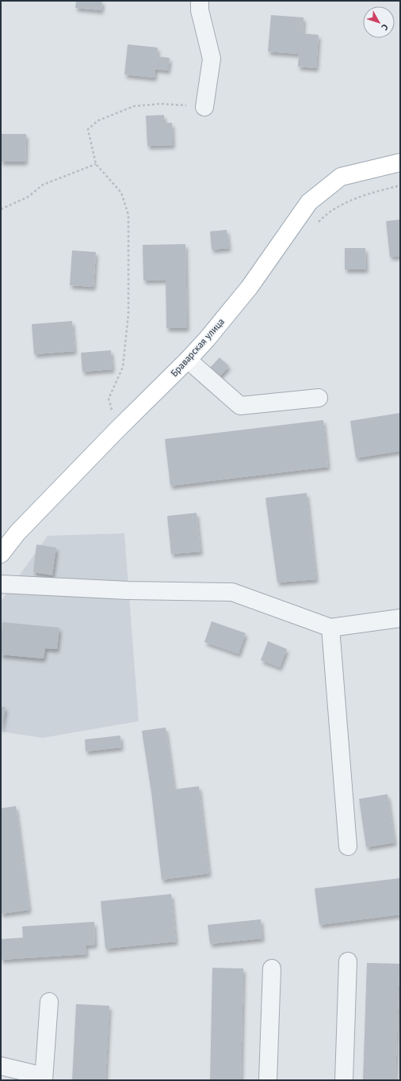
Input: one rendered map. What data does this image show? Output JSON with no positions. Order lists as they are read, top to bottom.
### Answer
{
  "streets": {
    "main road": ["Браварская улица"]
  },
  "north": "bottom right"
}
